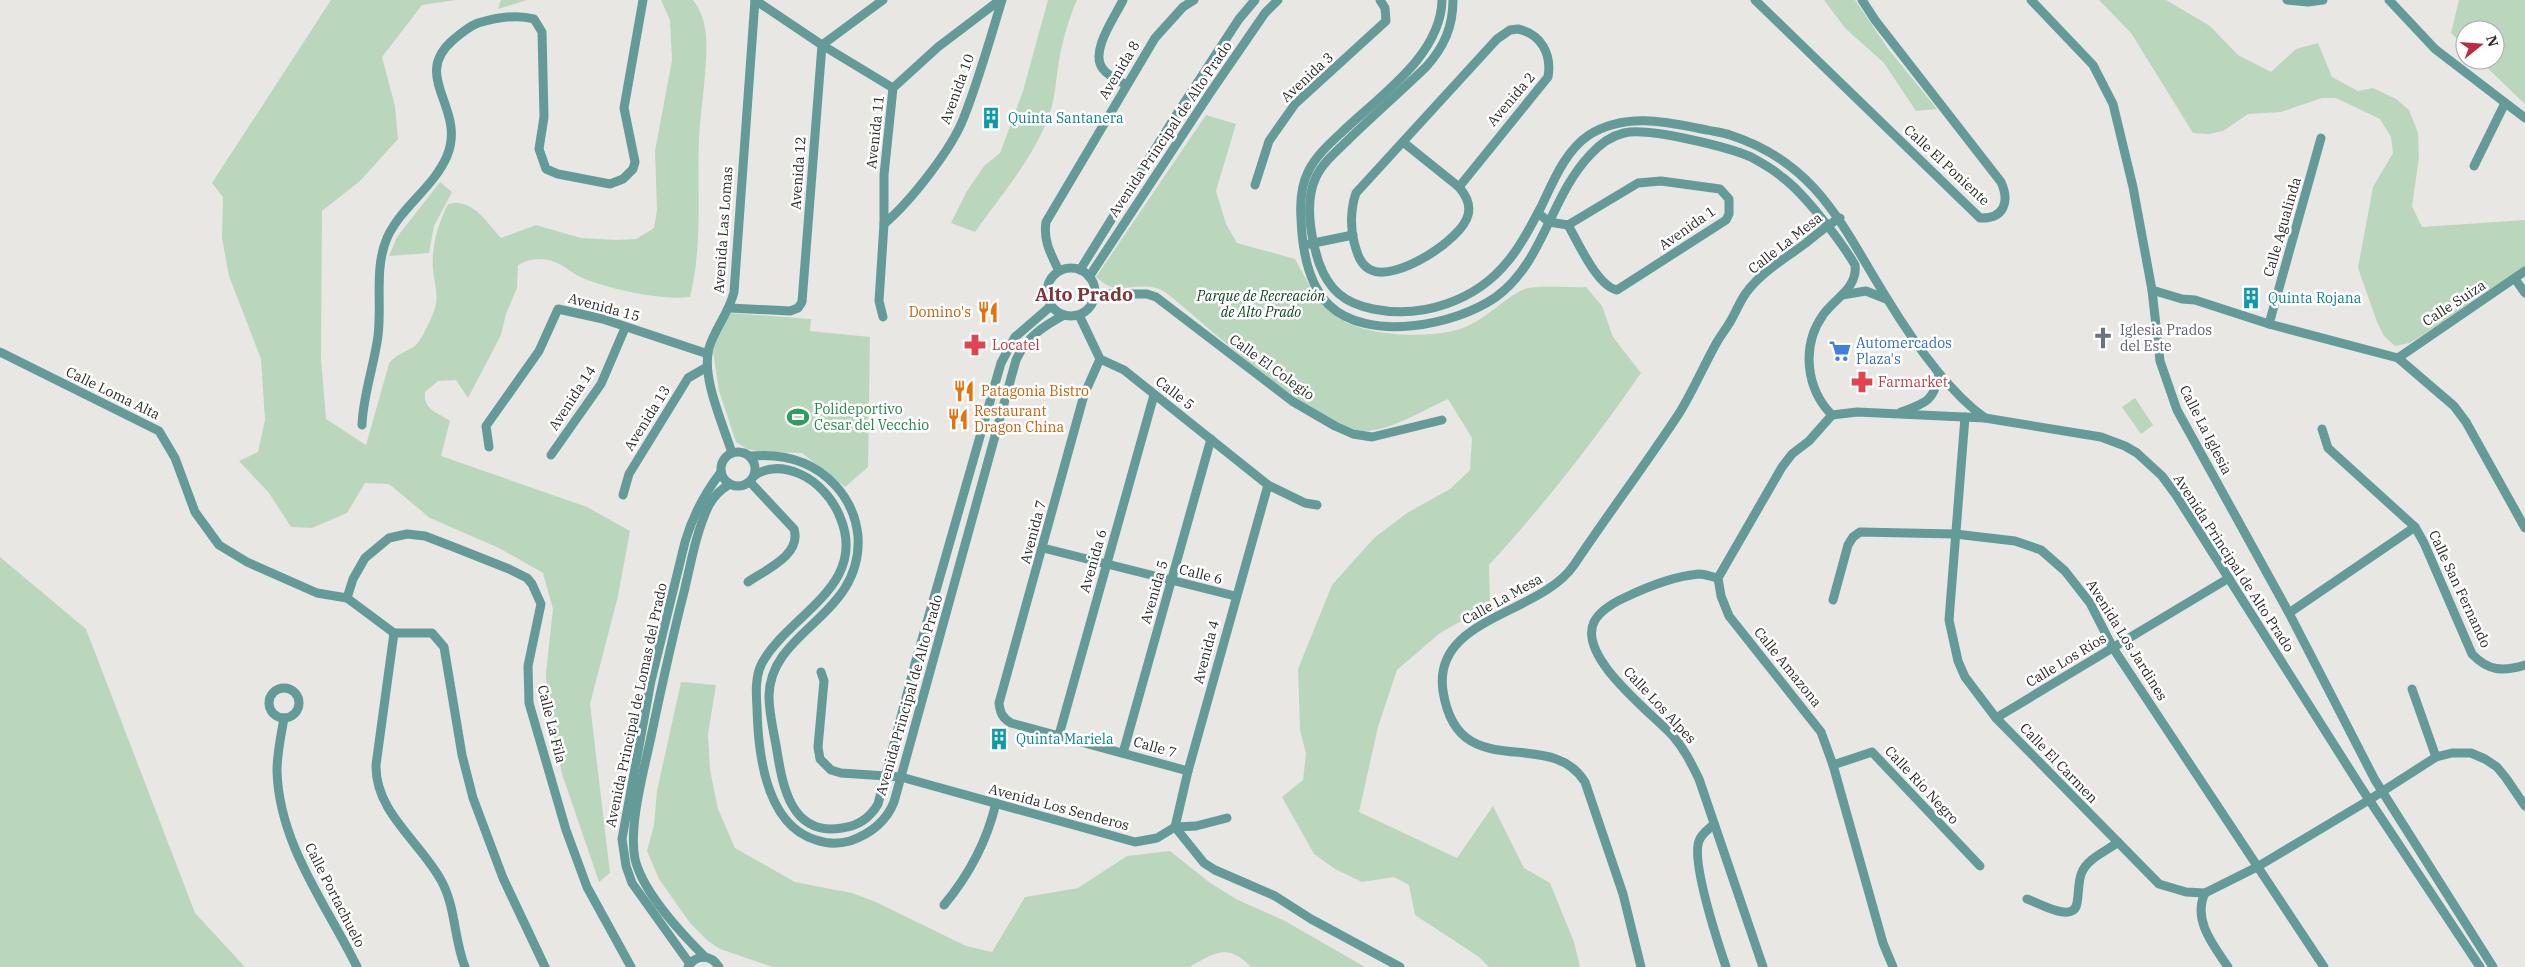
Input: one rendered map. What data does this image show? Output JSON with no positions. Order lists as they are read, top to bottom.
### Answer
{
  "streets": {
    "street": [
      "Avenida 8",
      "Avenida 3",
      "Avenida 10",
      "Avenida 2",
      "Avenida Principal de Alto Prado",
      "Avenida 11",
      "Calle El Poniente",
      "Avenida 12",
      "Calle Agualinda",
      "Avenida 1",
      "Avenida Las Lomas",
      "Calle La Mesa",
      "Calle Suiza",
      "Avenida 15",
      "Calle El Colegio",
      "Calle Loma Alta",
      "Calle 5",
      "Avenida 14",
      "Avenida 13",
      "Calle La Iglesia",
      "Avenida 7",
      "Avenida 6",
      "Calle 6",
      "Calle San Fernando",
      "Avenida 5",
      "Avenida Los Jardines",
      "Avenida 4",
      "Calle Los Ríos",
      "Calle Amazona",
      "Avenida Principal de Lomas del Prado",
      "Calle Los Alpes",
      "Calle La Fila",
      "Calle 7",
      "Calle El Carmen",
      "Calle Río Negro",
      "Avenida Los Senderos",
      "Calle Portachuelo"
    ]
  },
  "crossings": [
    ["Avenida 8", "Avenida Principal de Alto Prado"],
    ["Avenida 8", "Calle El Colegio"],
    ["Avenida 10", "Avenida 11"],
    ["Avenida Principal de Alto Prado", "Avenida Las Lomas"],
    ["Avenida Principal de Alto Prado", "Calle La Mesa"],
    ["Avenida Principal de Alto Prado", "Calle El Colegio"],
    ["Avenida Principal de Alto Prado", "Calle Los Ríos"],
    ["Avenida Principal de Alto Prado", "Avenida Principal de Lomas del Prado"],
    ["Avenida Principal de Alto Prado", "Calle El Carmen"],
    ["Avenida Principal de Alto Prado", "Avenida Los Senderos"],
    ["Avenida 12", "Avenida Las Lomas"],
    ["Avenida Las Lomas", "Avenida 15"],
    ["Avenida Las Lomas", "Avenida 13"],
    ["Avenida Las Lomas", "Avenida Principal de Lomas del Prado"],
    ["Avenida 15", "Avenida 14"],
    ["Calle Loma Alta", "Calle La Fila"],
    ["Calle 5", "Avenida 7"],
    ["Calle 5", "Avenida 6"],
    ["Calle 5", "Avenida 5"],
    ["Calle 5", "Avenida 4"],
    ["Avenida 7", "Calle 6"],
    ["Avenida 7", "Calle 7"],
    ["Avenida 6", "Calle 6"],
    ["Avenida 6", "Calle 7"],
    ["Calle 6", "Avenida 5"],
    ["Calle 6", "Avenida 4"],
    ["Avenida 5", "Calle 7"],
    ["Avenida Los Jardines", "Calle Los Ríos"],
    ["Avenida Los Jardines", "Calle El Carmen"],
    ["Avenida 4", "Calle 7"],
    ["Avenida 4", "Avenida Los Senderos"],
    ["Calle Los Ríos", "Calle El Carmen"],
    ["Calle Amazona", "Calle Los Alpes"],
    ["Calle Amazona", "Calle Río Negro"]
  ],
  "districts": ["Alto Prado"],
  "parks": ["Parque de Recreación de Alto Prado"],
  "places": {
    "building": ["Quinta Santanera", "Quinta Rojana", "Quinta Mariela"],
    "restaurant": ["Domino's", "Patagonia Bistro", "Restaurant Dragon China"],
    "church": ["Iglesia Prados del Este"],
    "pharmacy": ["Locatel", "Farmarket"],
    "supermarket": ["Automercados Plaza's"],
    "sports": ["Polideportivo Cesar del Vecchio"]
  },
  "north": "right"
}
